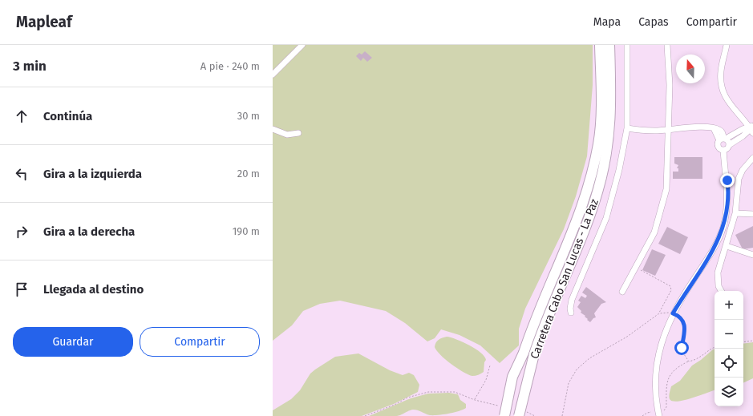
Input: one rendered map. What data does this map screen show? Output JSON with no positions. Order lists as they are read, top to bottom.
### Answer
{
  "streets": {
    "highway": ["Carretera Cabo San Lucas - La Paz"]
  },
  "north": "top",
  "page": {
    "header": "Mapleaf",
    "nav": ["Mapa", "Capas", "Compartir"],
    "heading": ["3 min", "A pie · 240 m"],
    "list": [
      ["Continúa", "30 m"],
      ["Gira a la izquierda", "20 m"],
      ["Gira a la derecha", "190 m"],
      "Llegada al destino"
    ],
    "map_buttons": ["+", "−"],
    "buttons": ["Guardar", "Compartir"]
  }
}
